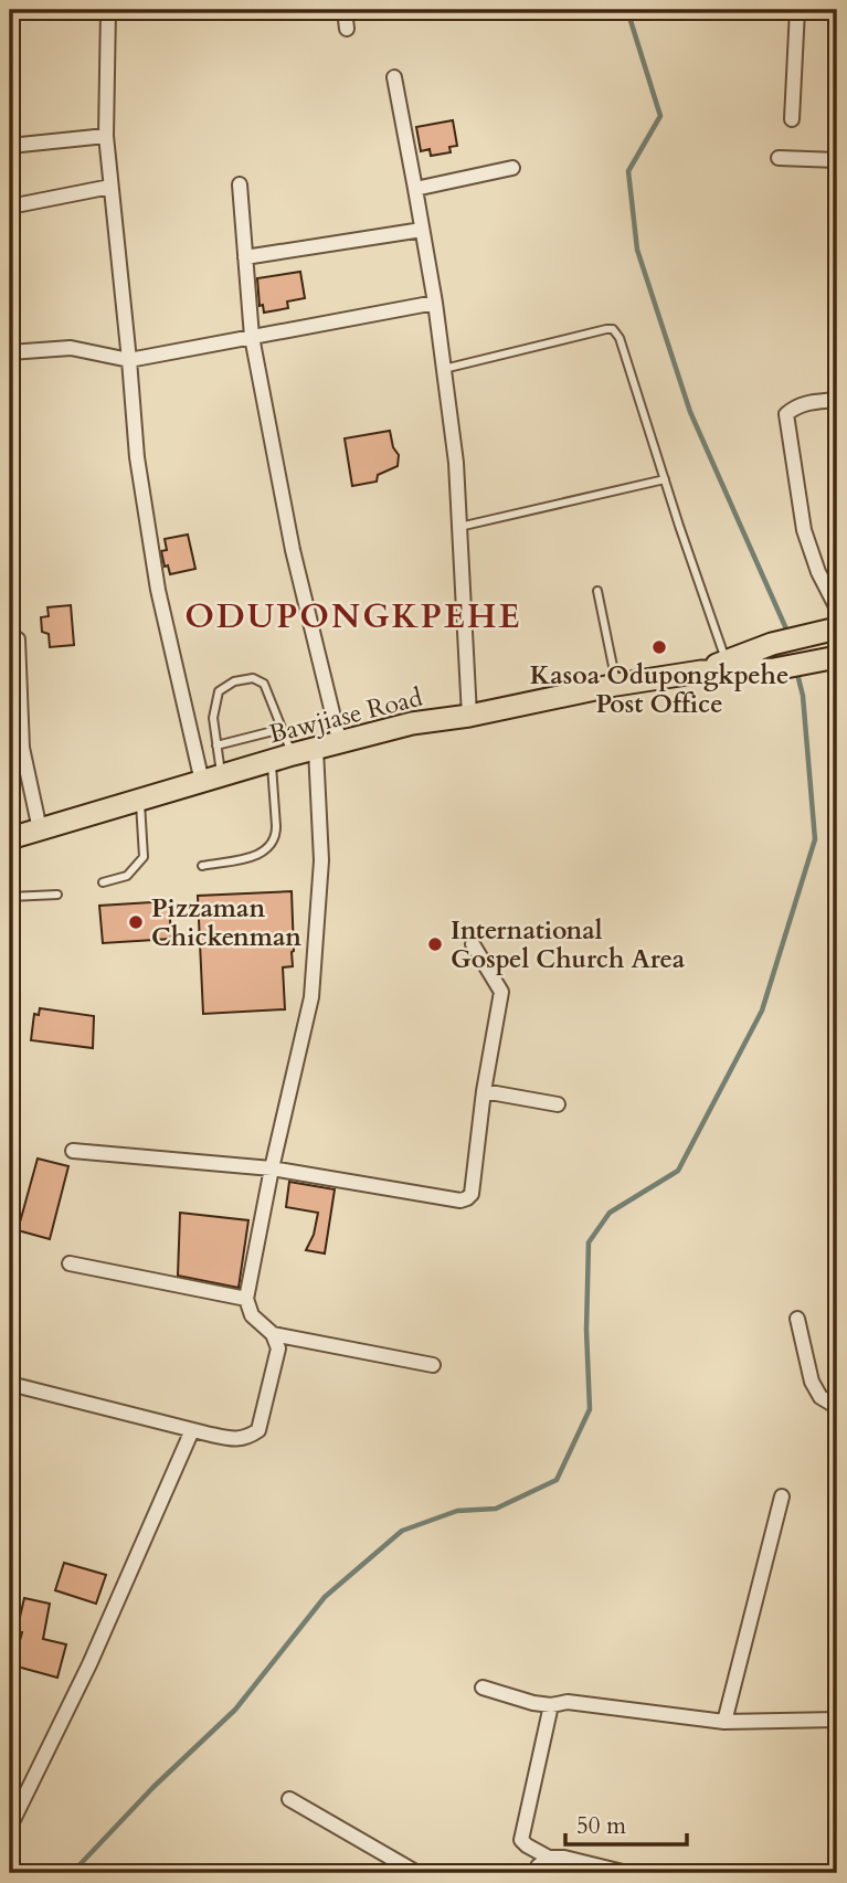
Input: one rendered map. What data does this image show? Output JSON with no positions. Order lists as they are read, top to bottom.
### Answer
{
  "streets": {
    "main road": ["Bawjiase Road"]
  },
  "districts": ["ODUPONGKPEHE"],
  "places": ["Kasoa Odupongkpehe Post Office", "Pizzaman Chickenman", "International Gospel Church Area"],
  "scale_bar": "50 m"
}
